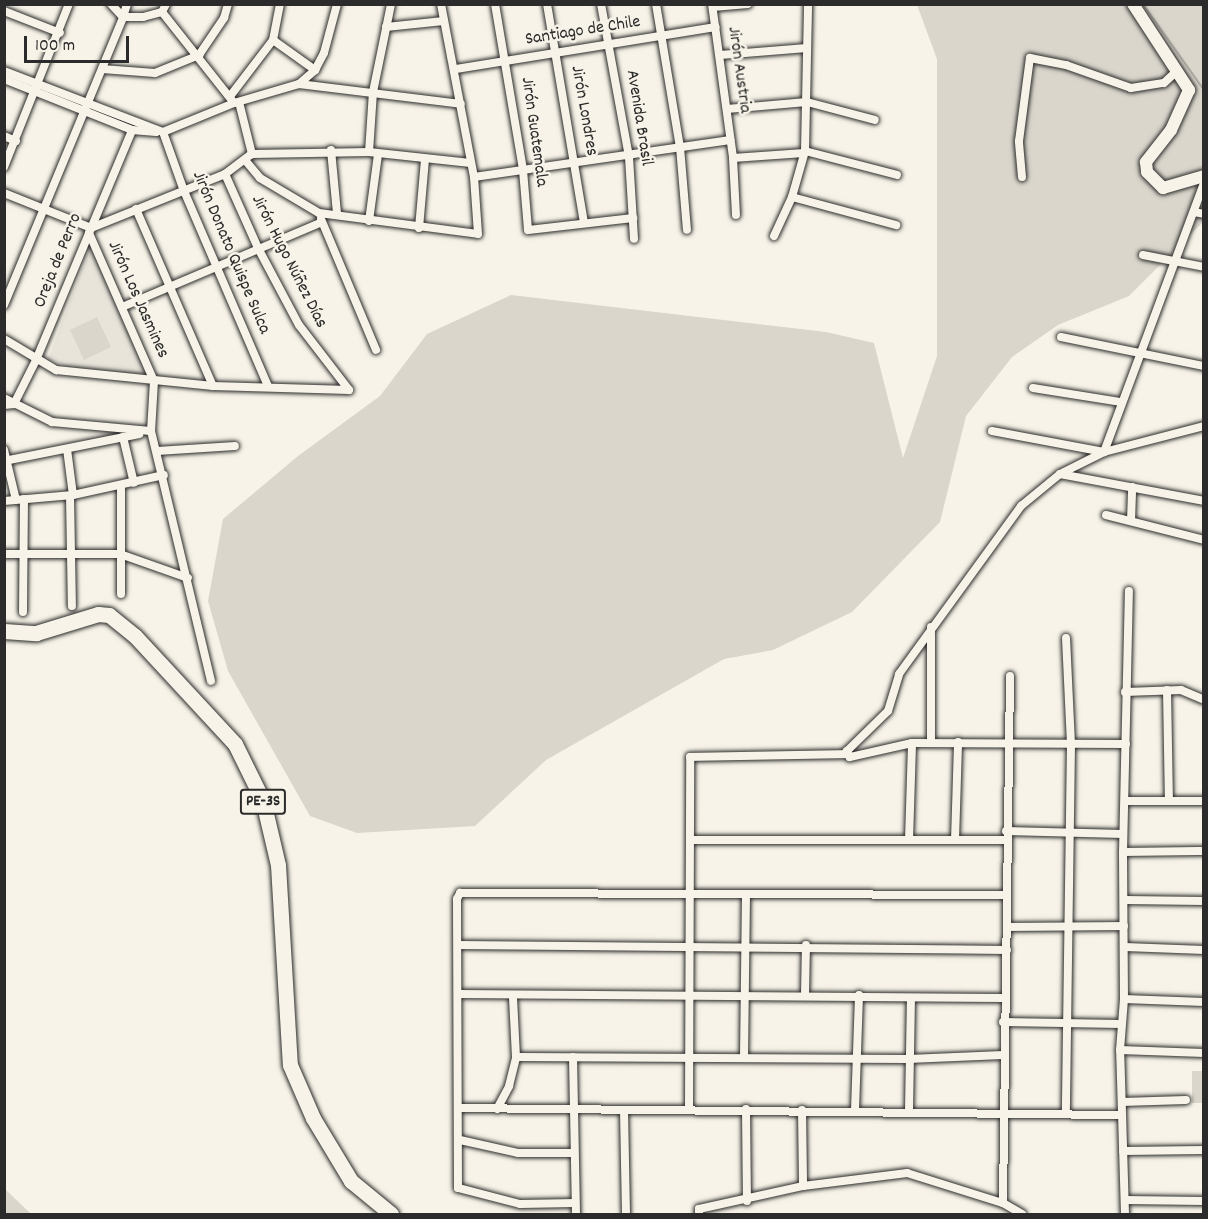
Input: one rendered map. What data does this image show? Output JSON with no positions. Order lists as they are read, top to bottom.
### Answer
{
  "streets": {
    "highway": ["PE-3S"],
    "street": [
      "Santiago de Chile",
      "Jirón Austria",
      "Jirón Londres",
      "Avenida Brasil",
      "Jirón Guatemala",
      "Jirón Donato Quispe Sulca",
      "Oreja de Perro",
      "Jirón Hugo Núñez Días",
      "Jirón Los Jasmines"
    ]
  },
  "crossings": [
    ["Santiago de Chile", "Jirón Austria"],
    ["Santiago de Chile", "Jirón Londres"],
    ["Santiago de Chile", "Avenida Brasil"],
    ["Santiago de Chile", "Jirón Guatemala"],
    ["Jirón Londres", "Jirón Guatemala"],
    ["Jirón Donato Quispe Sulca", "Jirón Hugo Núñez Días"],
    ["Oreja de Perro", "Jirón Los Jasmines"]
  ],
  "scale_bar": "100 m"
}
